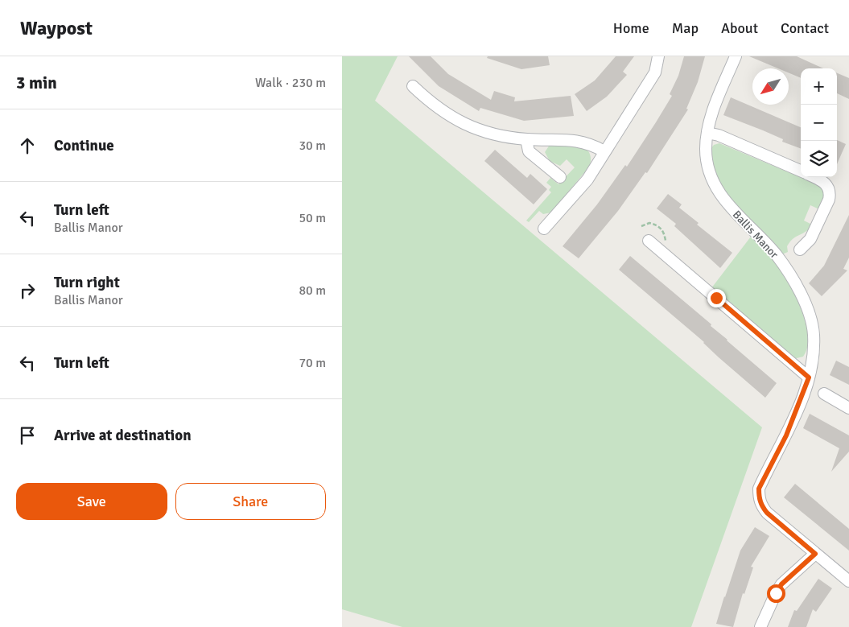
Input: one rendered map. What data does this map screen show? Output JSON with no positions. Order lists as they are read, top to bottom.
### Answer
{
  "streets": {
    "street": ["Ballis Manor"]
  },
  "north": "bottom left",
  "page": {
    "header": "Waypost",
    "nav": [
      "Home",
      "Map",
      "About",
      "Contact"
    ],
    "heading": ["3 min", "Walk · 230 m"],
    "map_buttons": ["+", "−"],
    "list": [
      ["Continue", "30 m"],
      ["Turn left", "Ballis Manor", "50 m"],
      ["Turn right", "Ballis Manor", "80 m"],
      ["Turn left", "70 m"],
      "Arrive at destination"
    ],
    "buttons": ["Save", "Share"]
  }
}
